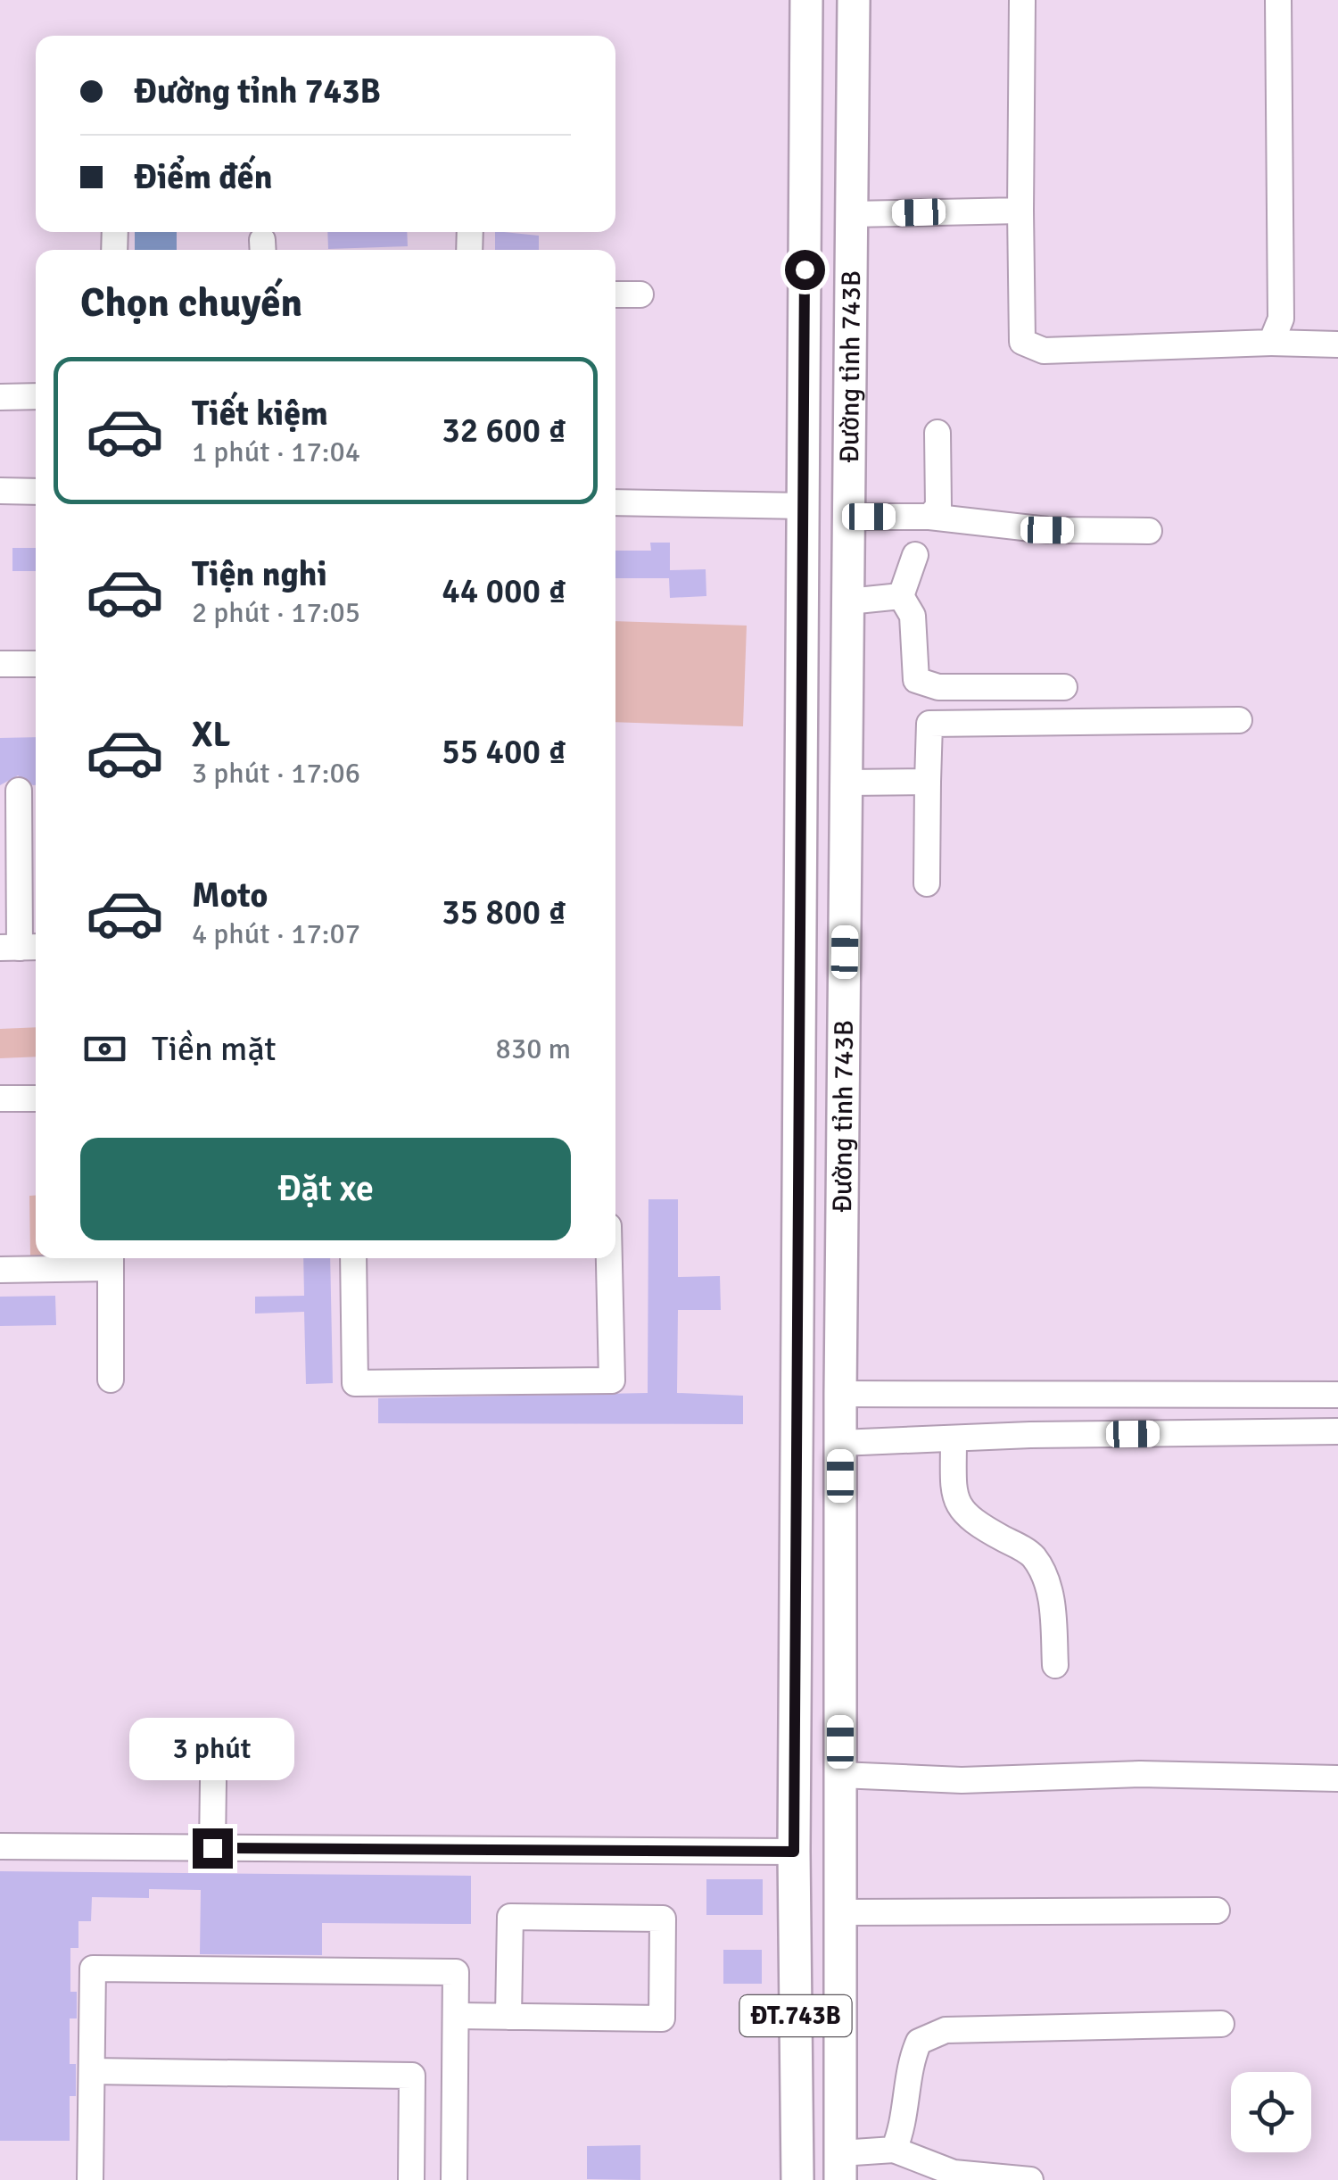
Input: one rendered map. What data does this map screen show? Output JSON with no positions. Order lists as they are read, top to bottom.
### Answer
{
  "streets": {
    "main road": ["Đường tỉnh 743B", "ĐT.743B"]
  },
  "page": {
    "banner": ["Đường tỉnh 743B", "Điểm đến"],
    "heading": "Chọn chuyến",
    "list": [
      {
        "name": "Tiết kiệm",
        "note": "1 phút · 17:04",
        "value": "32 600 ₫"
      },
      {
        "name": "Tiện nghi",
        "note": "2 phút · 17:05",
        "value": "44 000 ₫"
      },
      {
        "name": "XL",
        "note": "3 phút · 17:06",
        "value": "55 400 ₫"
      },
      {
        "name": "Moto",
        "note": "4 phút · 17:07",
        "value": "35 800 ₫"
      }
    ],
    "pay": ["Tiền mặt", "830 m"],
    "buttons": "Đặt xe",
    "bubble": "3 phút"
  }
}
